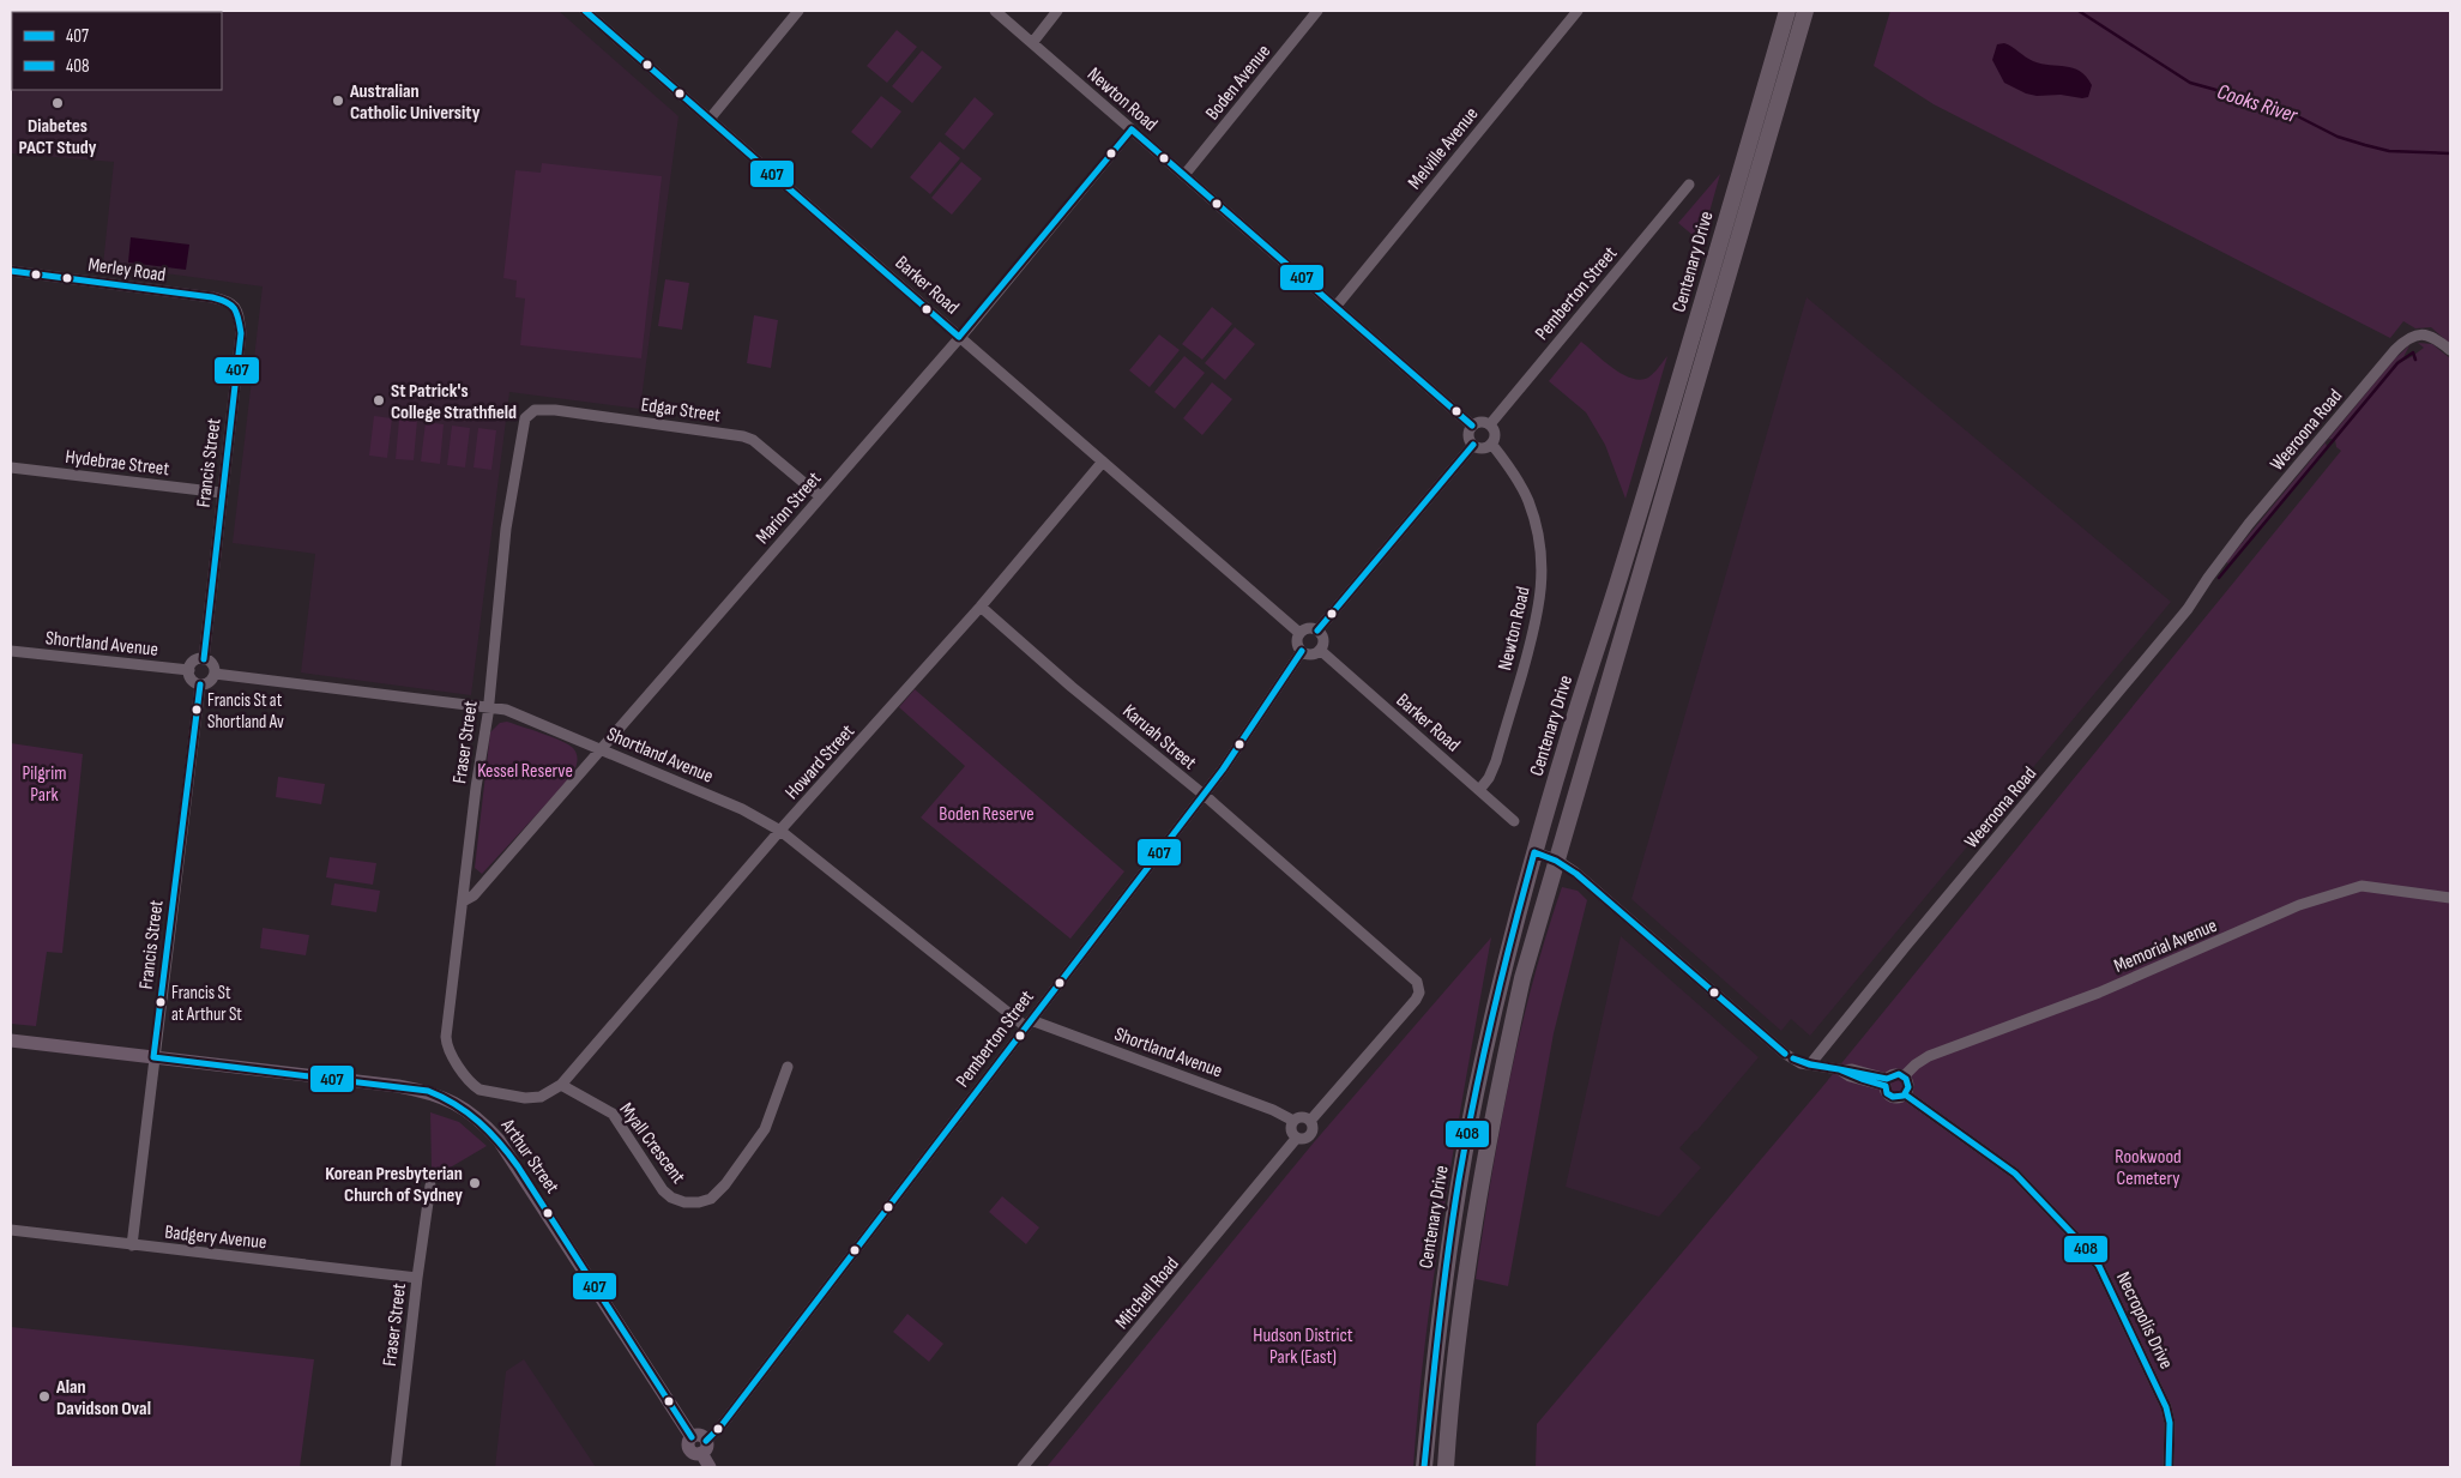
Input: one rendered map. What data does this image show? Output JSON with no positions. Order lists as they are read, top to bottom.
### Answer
{
  "streets": {
    "highway": ["Centenary Drive"],
    "main road": ["Arthur Street"],
    "street": [
      "Boden Avenue",
      "Newton Road",
      "Melville Avenue",
      "Merley Road",
      "Barker Road",
      "Pemberton Street",
      "Edgar Street",
      "Weeroona Road",
      "Hydebrae Street",
      "Francis Street",
      "Marion Street",
      "Shortland Avenue",
      "Karuah Street",
      "Fraser Street",
      "Howard Street",
      "Memorial Avenue",
      "Myall Crescent",
      "Badgery Avenue",
      "Mitchell Road",
      "Necropolis Drive"
    ]
  },
  "crossings": [
    ["Boden Avenue", "Newton Road"],
    ["Newton Road", "Melville Avenue"],
    ["Newton Road", "Barker Road"],
    ["Newton Road", "Pemberton Street"],
    ["Newton Road", "Marion Street"],
    ["Merley Road", "Francis Street"],
    ["Barker Road", "Pemberton Street"],
    ["Barker Road", "Marion Street"],
    ["Barker Road", "Howard Street"],
    ["Pemberton Street", "Shortland Avenue"],
    ["Pemberton Street", "Karuah Street"],
    ["Pemberton Street", "Arthur Street"],
    ["Edgar Street", "Marion Street"],
    ["Edgar Street", "Fraser Street"],
    ["Hydebrae Street", "Francis Street"],
    ["Francis Street", "Shortland Avenue"],
    ["Francis Street", "Arthur Street"],
    ["Francis Street", "Badgery Avenue"],
    ["Marion Street", "Shortland Avenue"],
    ["Marion Street", "Fraser Street"],
    ["Shortland Avenue", "Karuah Street"],
    ["Shortland Avenue", "Fraser Street"],
    ["Shortland Avenue", "Howard Street"],
    ["Shortland Avenue", "Mitchell Road"],
    ["Karuah Street", "Howard Street"],
    ["Karuah Street", "Mitchell Road"],
    ["Fraser Street", "Howard Street"],
    ["Fraser Street", "Myall Crescent"],
    ["Fraser Street", "Badgery Avenue"],
    ["Howard Street", "Myall Crescent"],
    ["Memorial Avenue", "Necropolis Drive"]
  ],
  "water": ["Cooks River"],
  "parks": [
    "Kessel Reserve",
    "Pilgrim Park",
    "Boden Reserve",
    "Rookwood Cemetery",
    "Hudson District Park (East)"
  ],
  "places": [
    "Australian Catholic University",
    "Diabetes PACT Study",
    "St Patrick's College Strathfield",
    "Francis St at Shortland Av",
    "Francis St at Arthur St",
    "Korean Presbyterian Church of Sydney",
    "Alan Davidson Oval"
  ],
  "lines": ["transit line 407", "transit line 408"],
  "legend": ["407", "408"]
}
